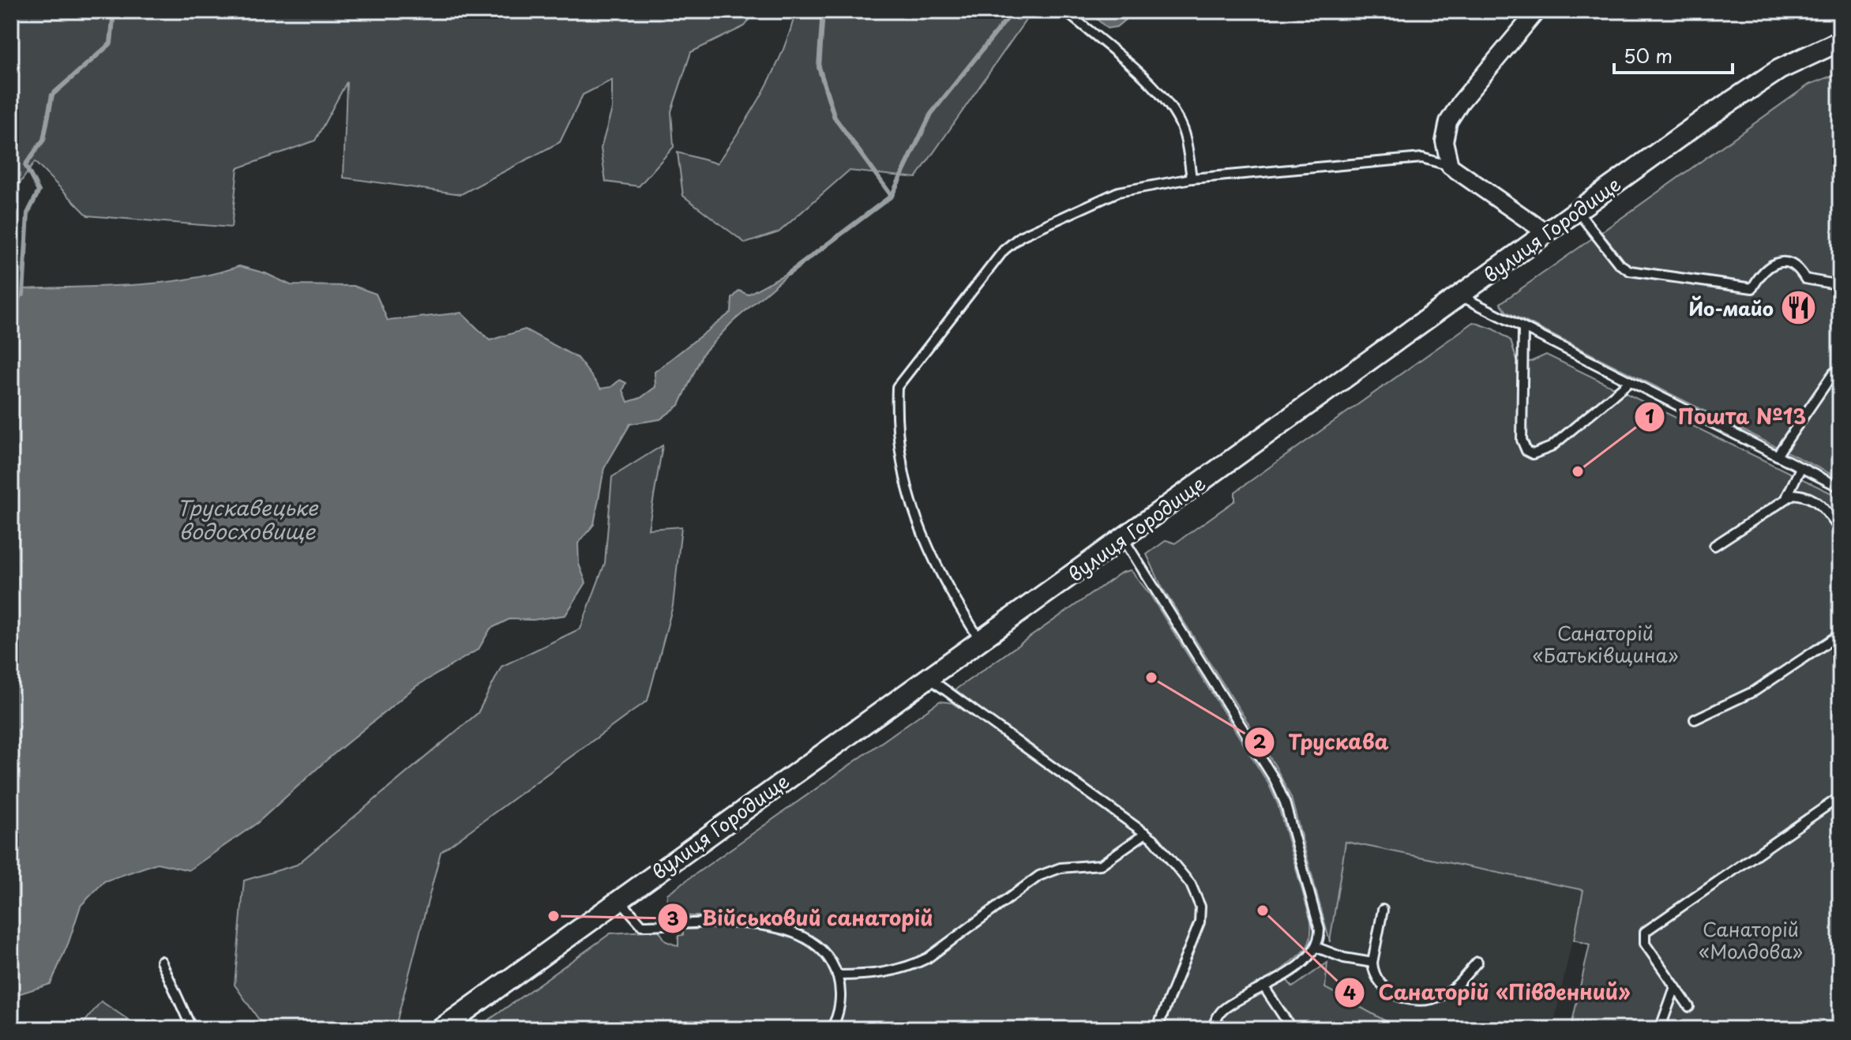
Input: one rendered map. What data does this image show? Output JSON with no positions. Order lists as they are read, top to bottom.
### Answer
{
  "streets": {
    "street": ["вулиця Городище"]
  },
  "water": ["Трускавецьке водосховище"],
  "parks": ["Санаторій «Батьківщина»", "Санаторій «Молдова»"],
  "places": {
    "restaurant": ["Йо-майо"],
    "other": [
      "Пошта №13",
      "Трускава",
      "Санаторій «Південний»",
      "Військовий санаторій"
    ]
  },
  "scale_bar": "50 m"
}
